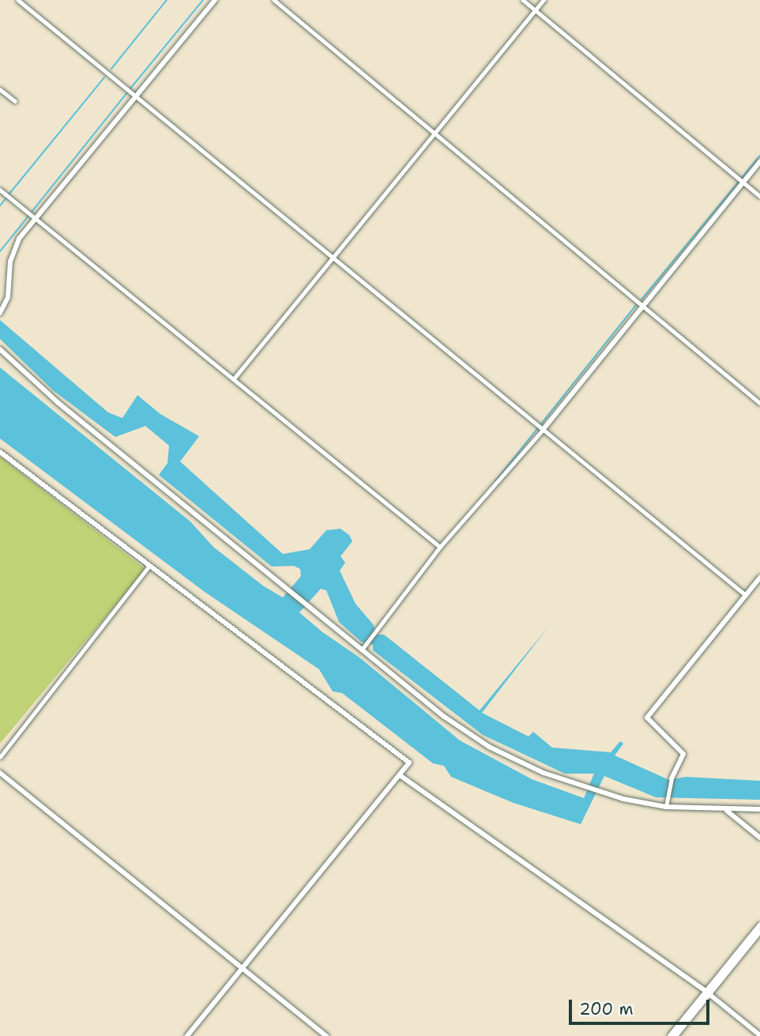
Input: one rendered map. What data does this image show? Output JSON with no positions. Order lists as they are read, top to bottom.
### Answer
{
  "scale_bar": "200 m"
}
